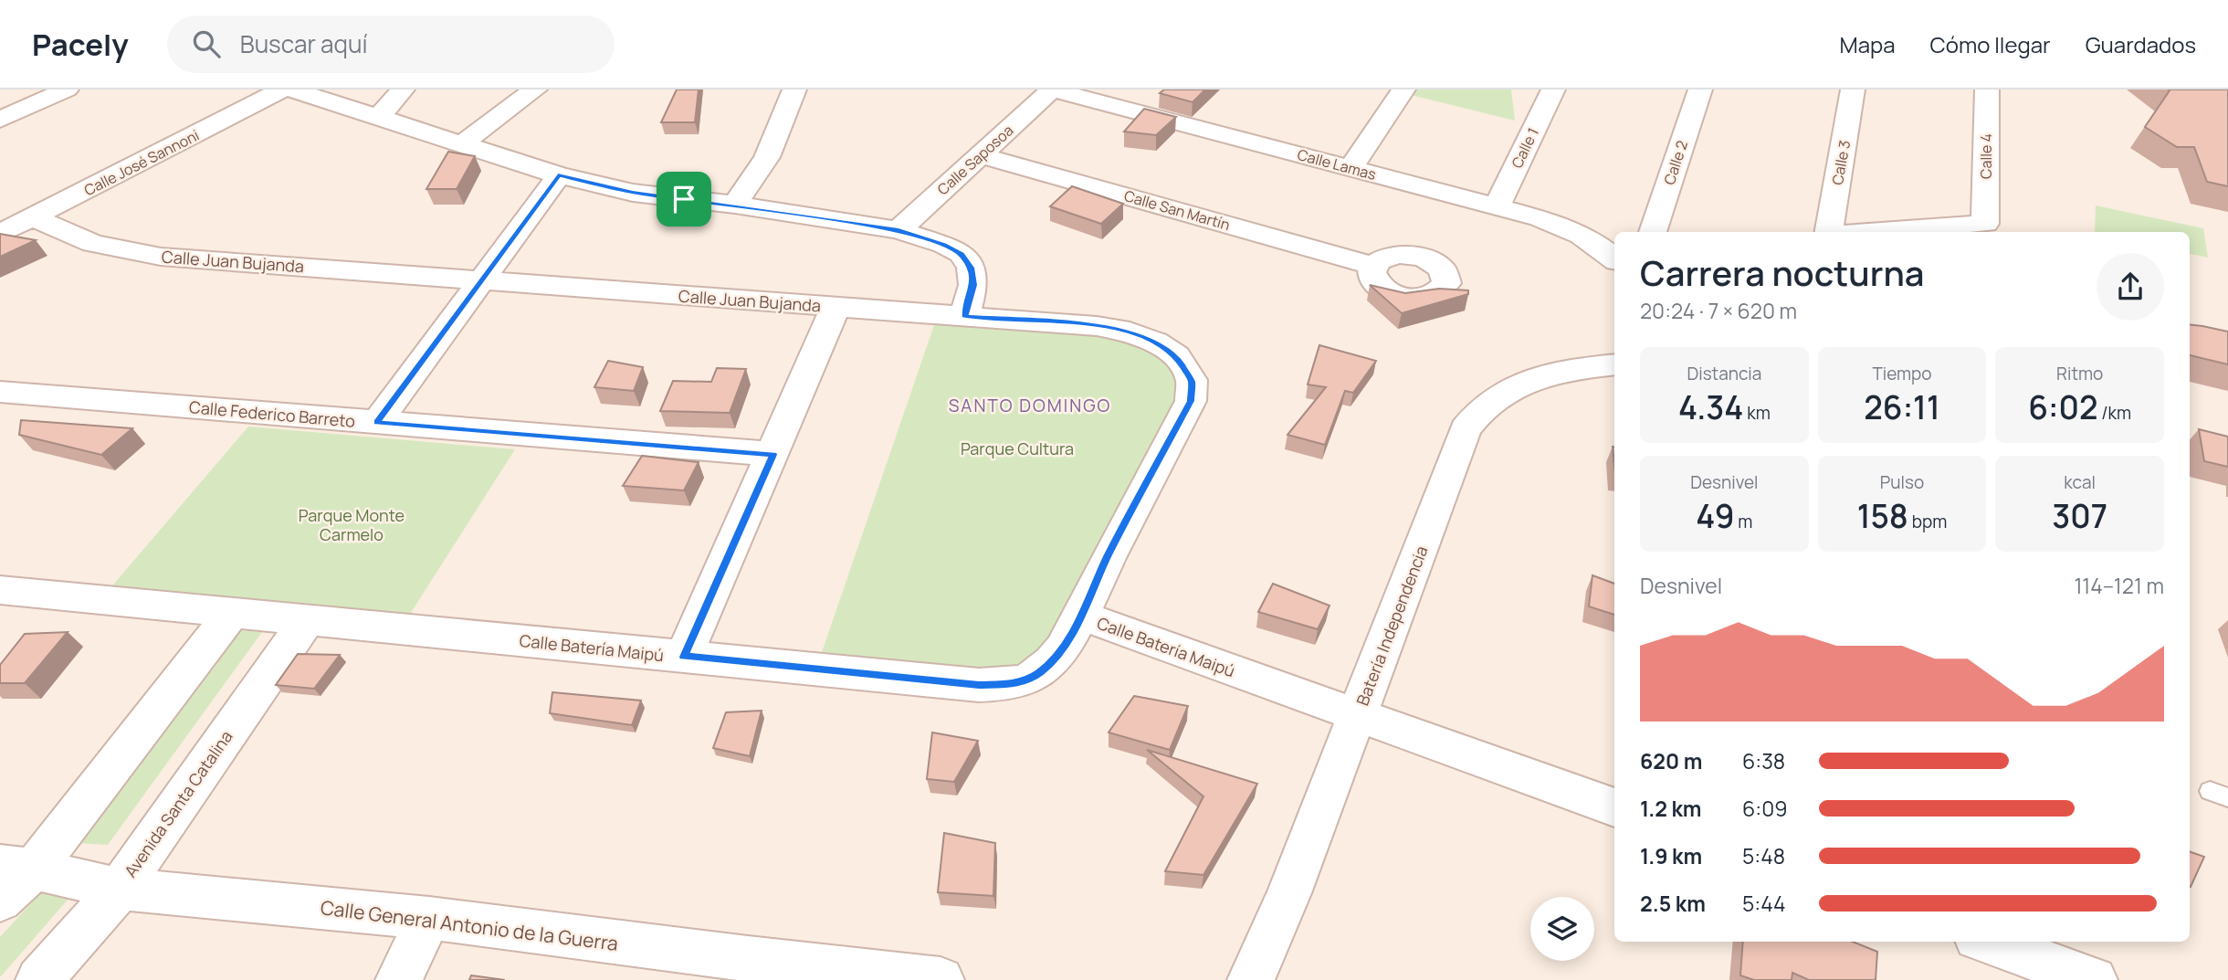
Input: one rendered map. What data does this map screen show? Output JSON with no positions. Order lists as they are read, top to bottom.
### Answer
{
  "streets": {
    "street": [
      "Calle 1",
      "Calle 4",
      "Calle Saposoa",
      "Calle José Sannoni",
      "Calle 2",
      "Calle 3",
      "Calle Lamas",
      "Calle San Martín",
      "Calle Juan Bujanda",
      "Calle Federico Barreto",
      "Batería Independencia",
      "Calle Batería Maipú",
      "Avenida Santa Catalina",
      "Calle General Antonio de la Guerra"
    ]
  },
  "crossings": [
    ["Calle 1", "Calle Lamas"],
    ["Calle Saposoa", "Calle Lamas"],
    ["Calle Saposoa", "Calle San Martín"],
    ["Calle José Sannoni", "Calle Juan Bujanda"],
    ["Calle Juan Bujanda", "Calle Batería Maipú"],
    ["Batería Independencia", "Calle Batería Maipú"],
    ["Calle Batería Maipú", "Avenida Santa Catalina"],
    ["Avenida Santa Catalina", "Calle General Antonio de la Guerra"]
  ],
  "districts": ["SANTO DOMINGO"],
  "parks": ["Parque Cultura", "Parque Monte Carmelo"],
  "page": {
    "header": "Pacely",
    "search": "Buscar aquí",
    "nav": ["Mapa", "Cómo llegar", "Guardados"],
    "heading": ["Carrera nocturna", "20:24 · 7 × 620 m"],
    "stats": [
      ["Distancia", "4.34 km"],
      ["Tiempo", "26:11"],
      ["Ritmo", "6:02 /km"],
      ["Desnivel", "49 m"],
      ["Pulso", "158 bpm"],
      ["kcal", "307"]
    ],
    "chart": ["Desnivel", "114–121 m"],
    "list": [
      {
        "name": "620 m",
        "note": "6:38"
      },
      {
        "name": "1.2 km",
        "note": "6:09"
      },
      {
        "name": "1.9 km",
        "note": "5:48"
      },
      {
        "name": "2.5 km",
        "note": "5:44"
      }
    ]
  }
}
